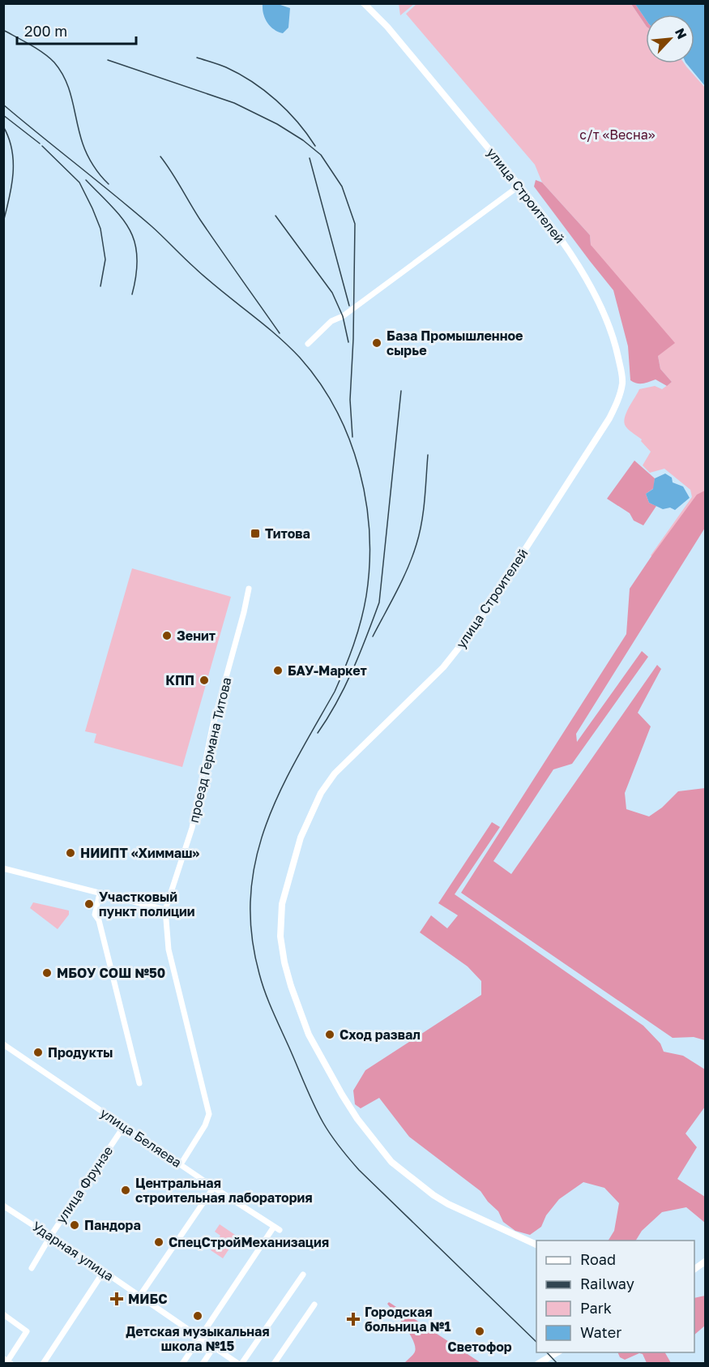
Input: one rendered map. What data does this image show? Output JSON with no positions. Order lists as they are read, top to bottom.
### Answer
{
  "streets": {
    "main road": ["улица Строителей"],
    "street": [
      "проезд Германа Титова",
      "улица Беляева",
      "улица Фрунзе",
      "Ударная улица"
    ]
  },
  "crossings": [
    ["улица Беляева", "улица Фрунзе"],
    ["улица Беляева", "Ударная улица"],
    ["улица Фрунзе", "Ударная улица"]
  ],
  "parks": ["с/т «Весна»"],
  "places": {
    "other": [
      "База Промышленное сырье",
      "Зенит",
      "БАУ-Маркет",
      "КПП",
      "НИИПТ «Химмаш»",
      "Участковый пункт полиции",
      "МБОУ СОШ №50",
      "Сход развал",
      "Продукты",
      "Центральная строительная лаборатория",
      "Пандора",
      "СпецСтройМеханизация",
      "Детская музыкальная школа №15",
      "Светофор"
    ],
    "transit": ["Титова"],
    "health": ["МИБС", "Городская больница №1"]
  },
  "legend": [
    "Road",
    "Railway",
    "Park",
    "Water"
  ],
  "scale_bar": "200 m",
  "north": "top right"
}
